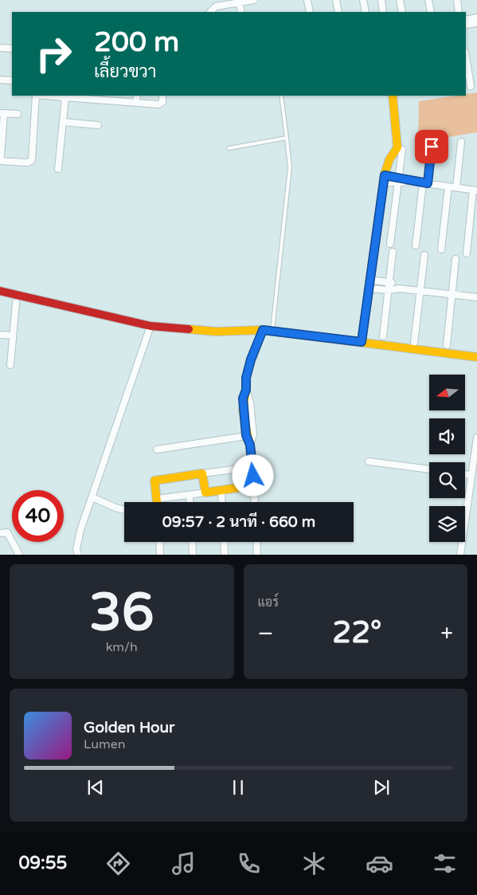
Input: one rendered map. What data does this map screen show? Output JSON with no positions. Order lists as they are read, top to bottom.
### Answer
{
  "north": "left",
  "page": {
    "turn": ["200 m", "เลี้ยวขวา"],
    "limit": "40",
    "trip": "09:57 · 2 นาที · 660 m",
    "tile": [
      ["36", "km/h"],
      "แอร์"
    ],
    "heat": ["−", "22°", "+"],
    "song": ["Golden Hour", "Lumen"],
    "tabs": "09:55"
  }
}
